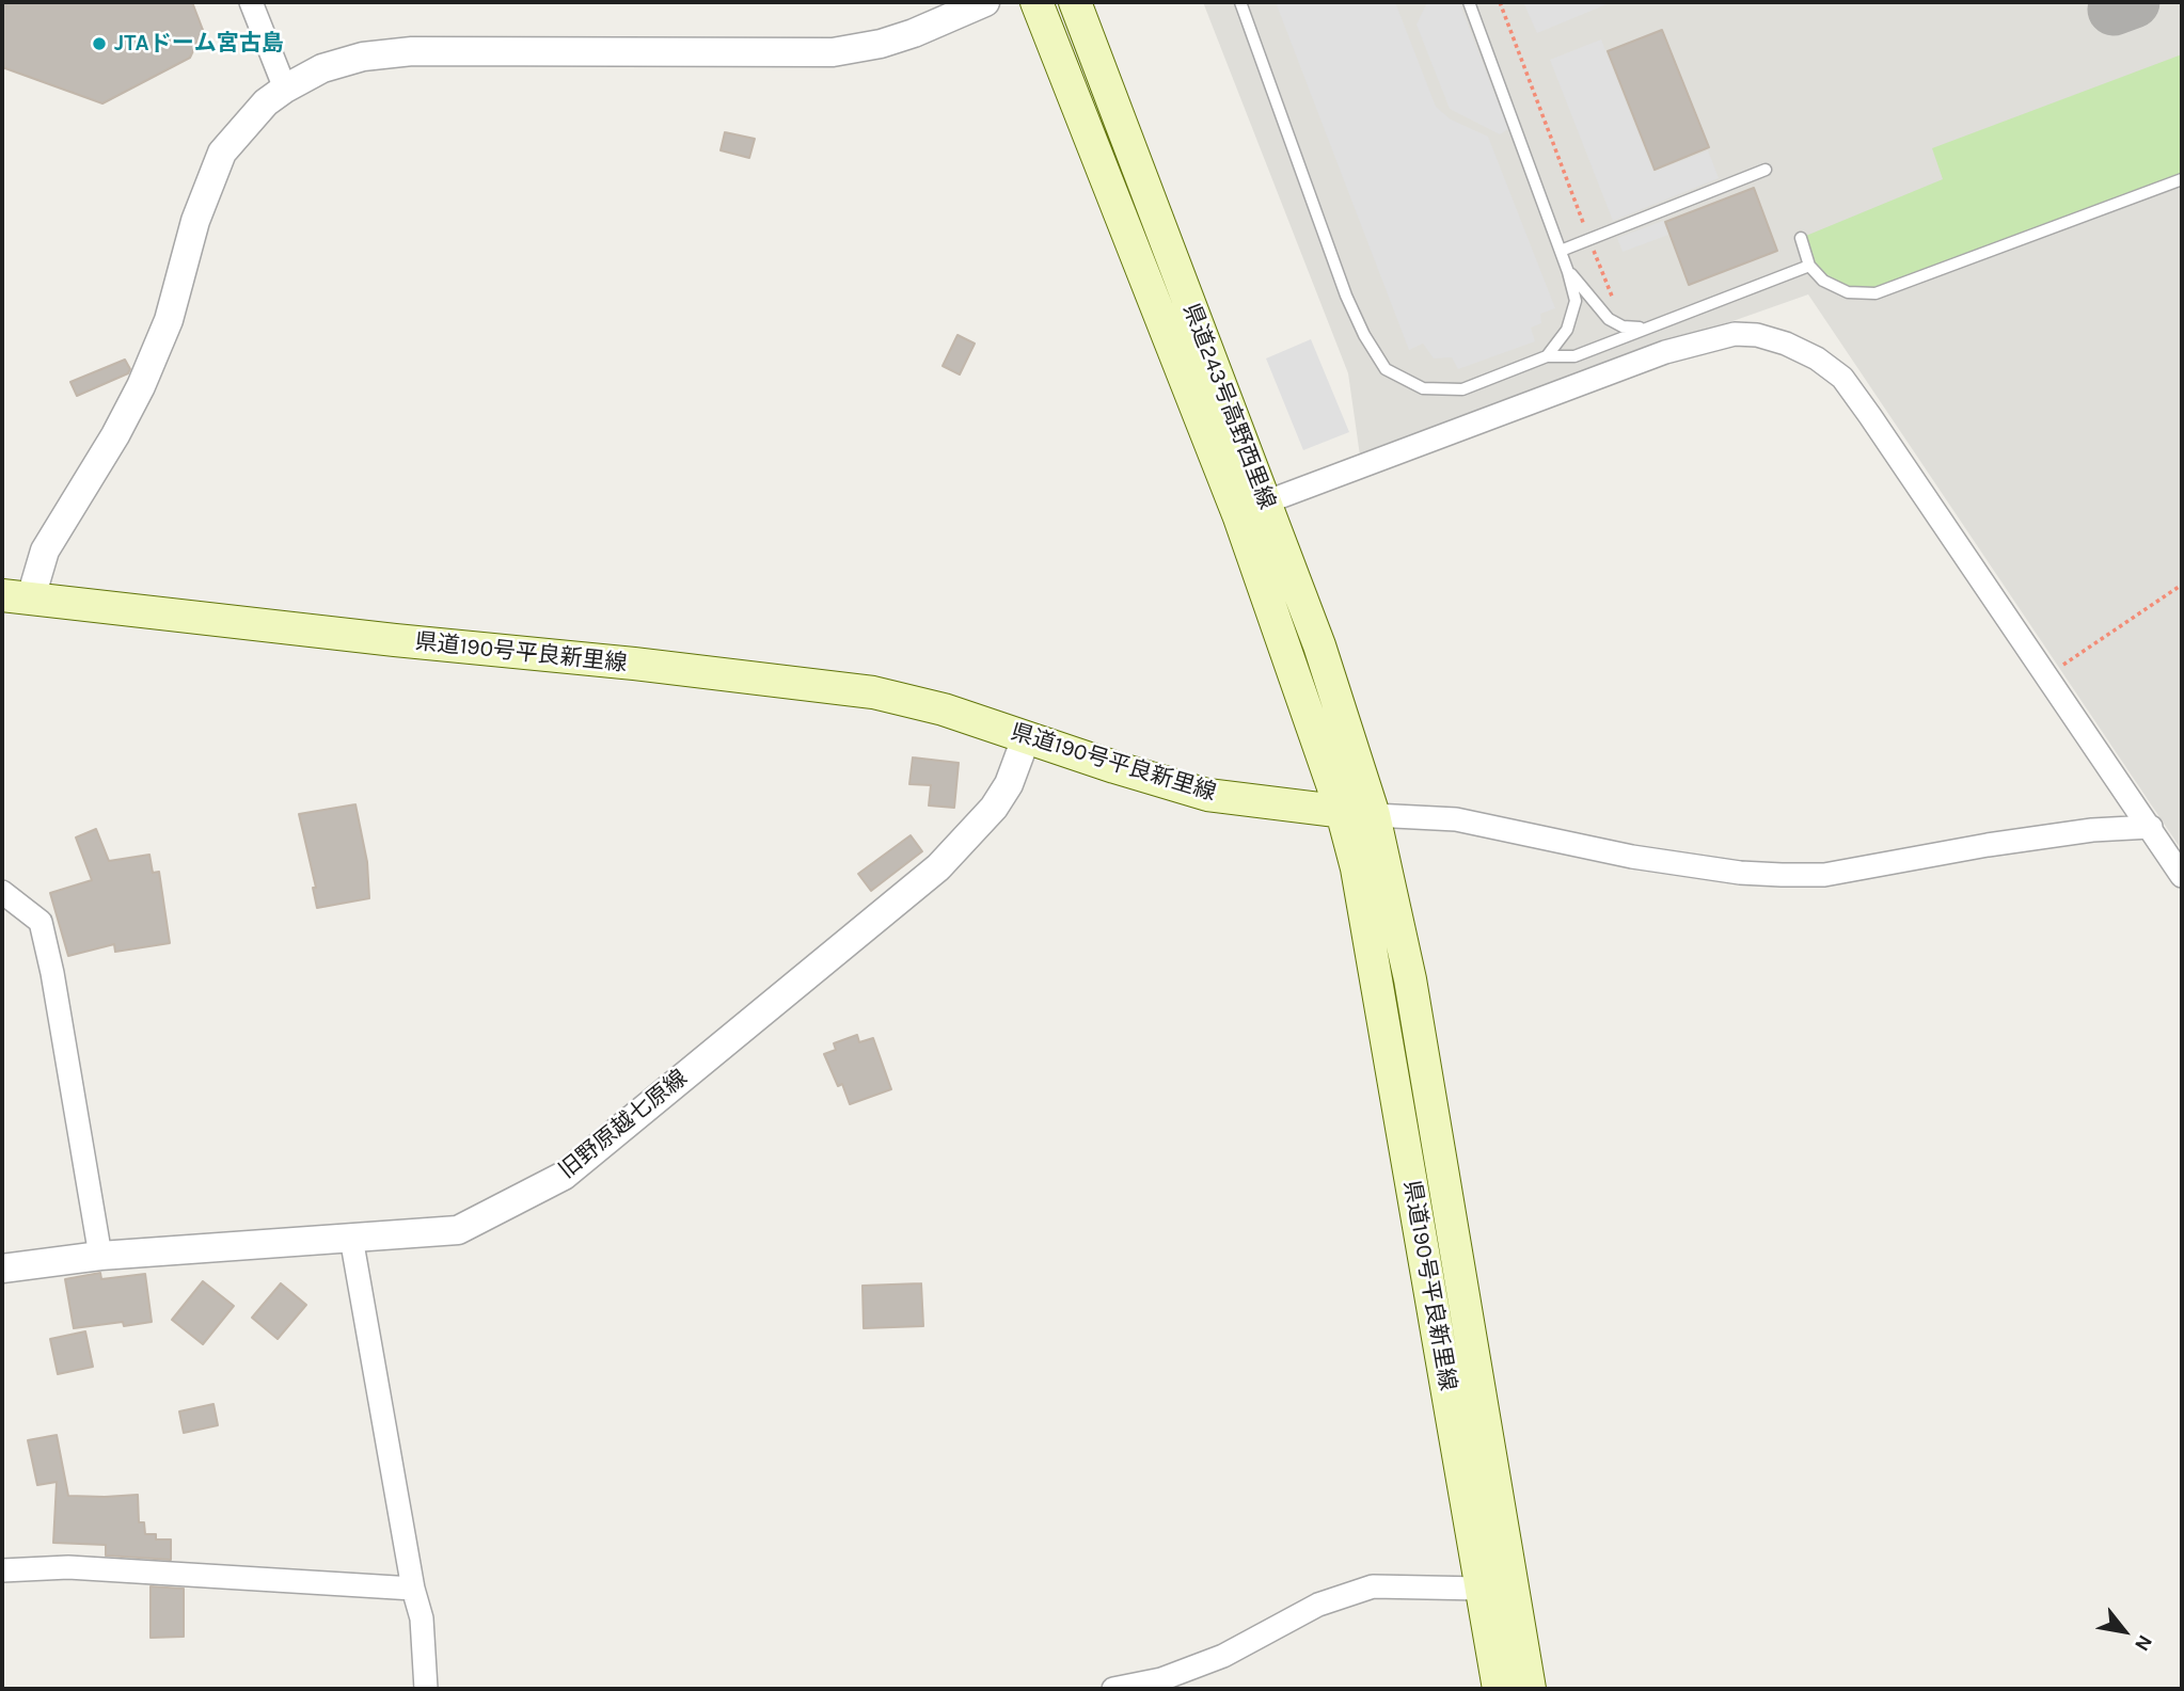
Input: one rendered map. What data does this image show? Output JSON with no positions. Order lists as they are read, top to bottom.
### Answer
{
  "streets": {
    "main road": ["県道243号高野西里線", "県道190号平良新里線"],
    "street": ["旧野原越七原線"]
  },
  "crossings": [
    ["県道243号高野西里線", "県道190号平良新里線"],
    ["県道190号平良新里線", "旧野原越七原線"]
  ],
  "places": ["JTAドーム宮古島"],
  "north": "bottom right"
}
